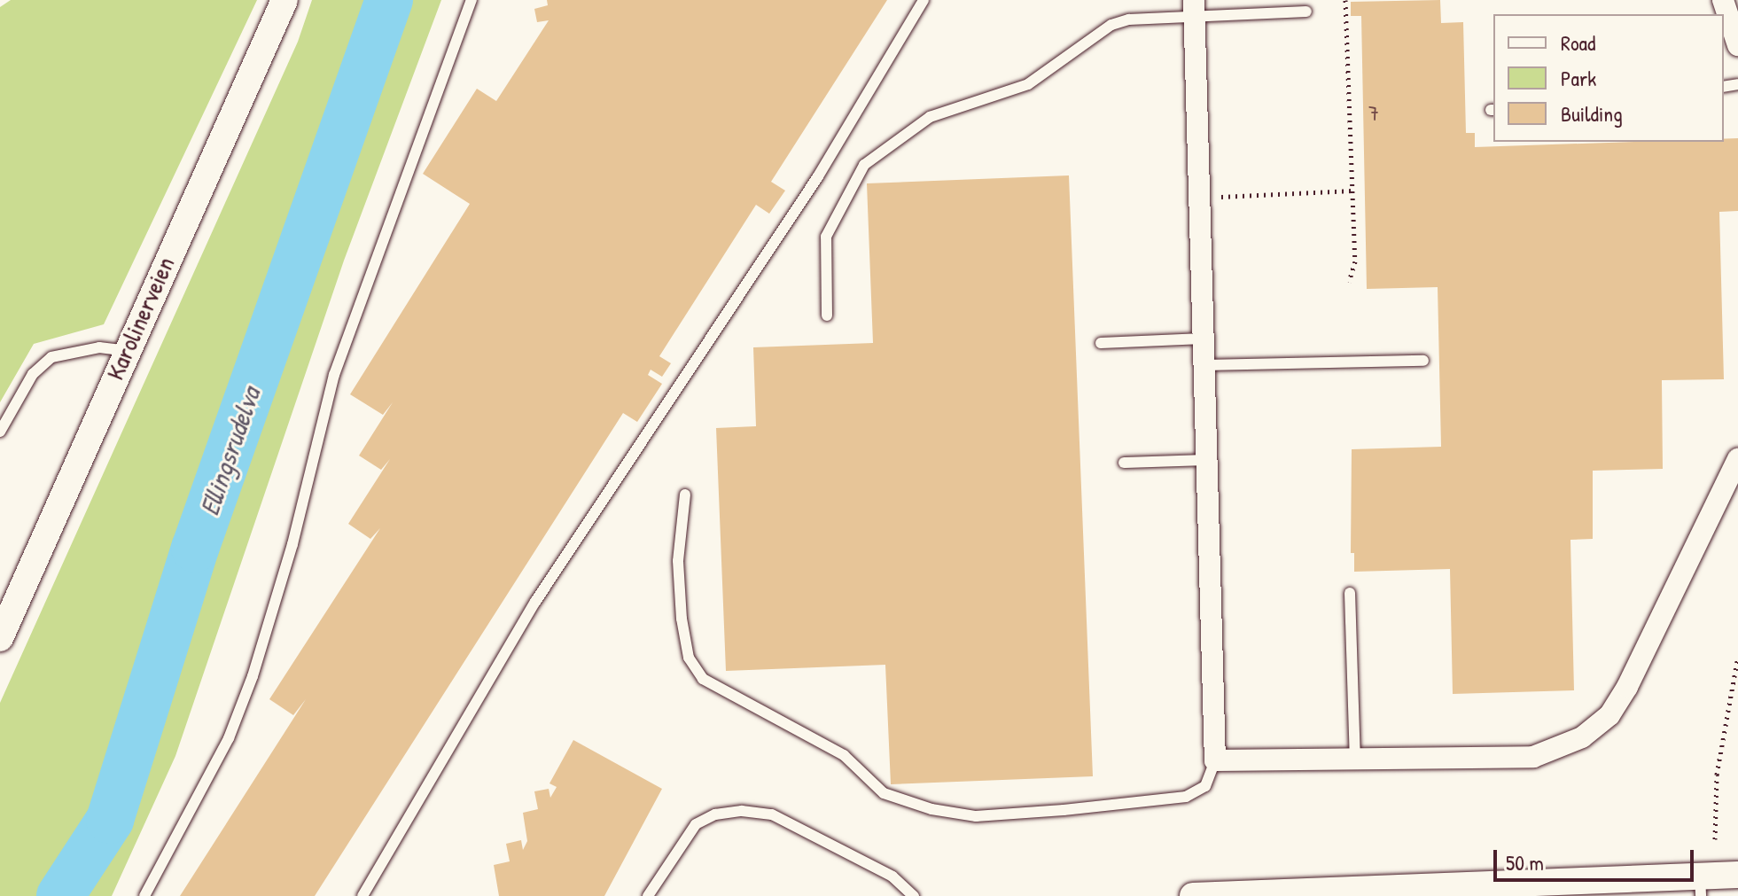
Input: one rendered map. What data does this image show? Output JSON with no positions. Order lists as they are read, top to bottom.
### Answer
{
  "streets": {
    "street": ["Karolinerveien"]
  },
  "water": ["Ellingsrudelva"],
  "house_numbers": ["7"],
  "legend": ["Road", "Park", "Building"],
  "scale_bar": "50 m"
}
